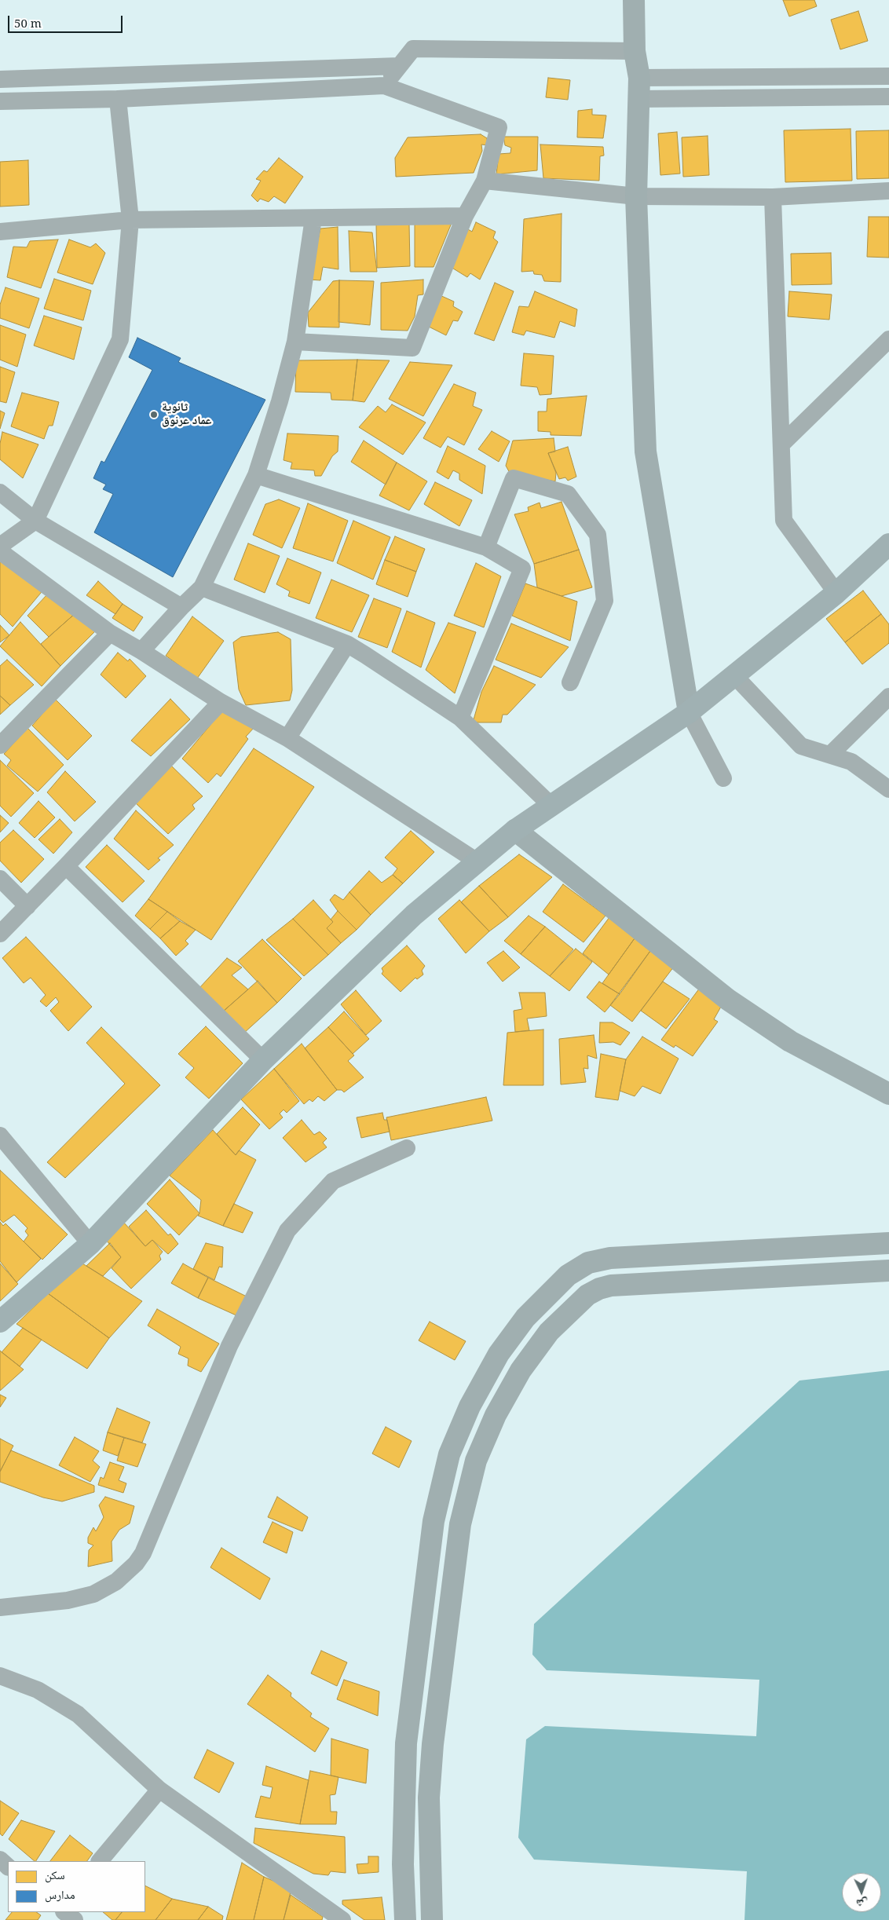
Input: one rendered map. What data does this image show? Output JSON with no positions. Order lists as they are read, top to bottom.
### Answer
{
  "places": ["ثانوية عماد عرنوق"],
  "legend": ["سكن", "مدارس"],
  "scale_bar": "50 m",
  "north": "bottom"
}
